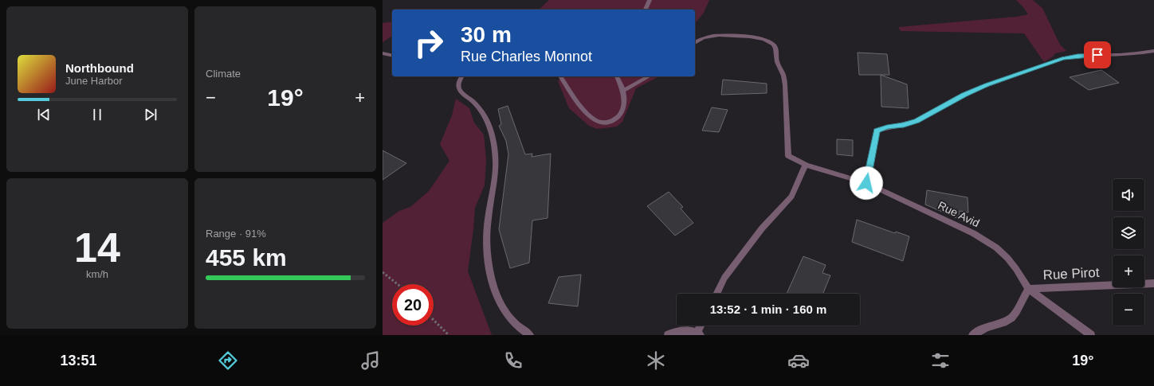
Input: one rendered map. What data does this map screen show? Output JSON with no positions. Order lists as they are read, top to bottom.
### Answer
{
  "streets": {
    "street": ["Rue Avid", "Rue Pirot"]
  },
  "crossings": [
    ["Rue Avid", "Rue Pirot"]
  ],
  "page": {
    "tile": [
      "Climate",
      ["14", "km/h"],
      ["Range · 91%", "455 km"]
    ],
    "turn": ["30 m", "Rue Charles Monnot"],
    "song": ["Northbound", "June Harbor"],
    "heat": ["−", "19°", "+"],
    "map_buttons": ["+", "−"],
    "limit": "20",
    "trip": "13:52 · 1 min · 160 m",
    "tabs": ["13:51", "19°"]
  }
}
